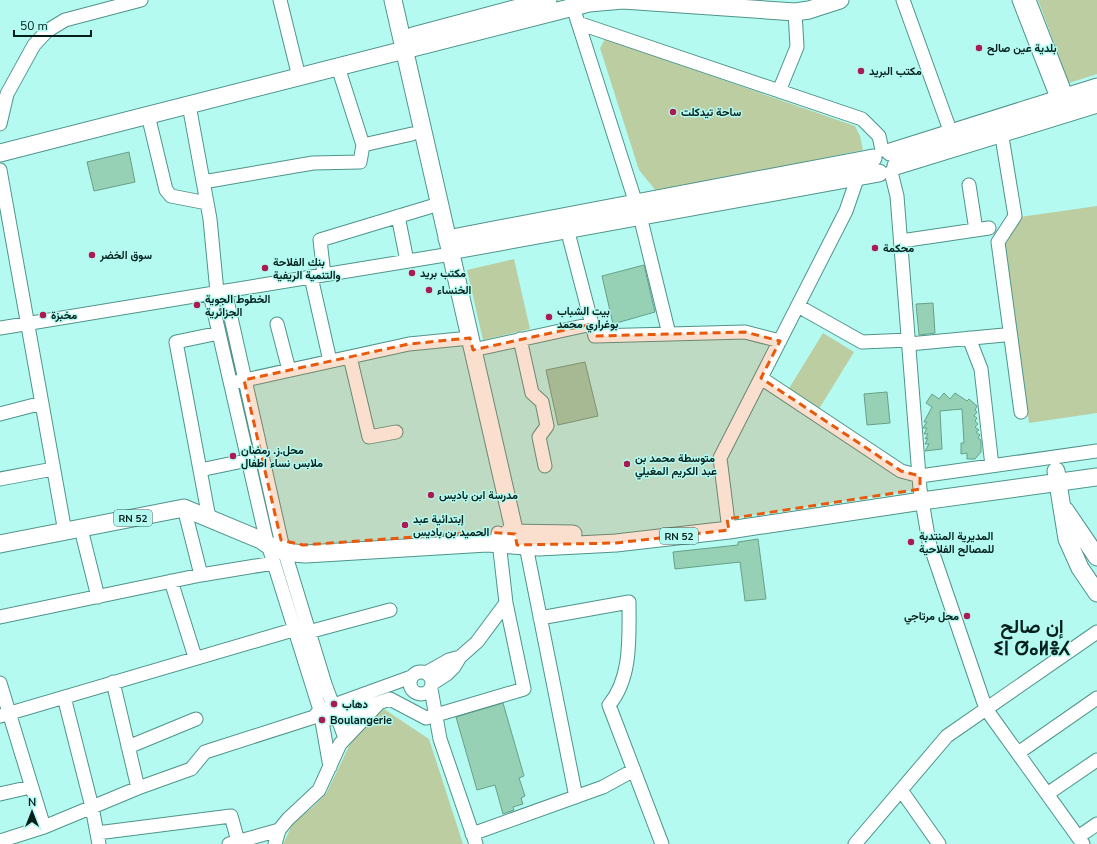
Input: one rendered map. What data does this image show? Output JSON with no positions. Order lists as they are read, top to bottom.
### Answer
{
  "streets": {
    "main road": ["RN 52"]
  },
  "districts": ["إن صالح ⵉⵏ ⵚⴰⵍⴻⵃ"],
  "places": [
    "بلدية عين صالح",
    "مكتب البريد",
    "ساحة تيدكلت",
    "محكمة",
    "سوق الخضر",
    "بنك الفلاحة والتنمية الريفية",
    "مكتب بريد",
    "الخنساء",
    "الخطوط الجوية الجزائرية",
    "مخبزة",
    "بيت الشباب بوغراري محمد",
    "محل.ز. رمضان ملابس نساء اطفال",
    "متوسطة محمد بن عبد الكريم المغيلي",
    "مدرسة ابن باديس",
    "إبتدائية عبد الحميد بن باديس",
    "المديرية المنتدبة للمصالح الفلاحية",
    "محل مرتاجي",
    "دهاب",
    "Boulangerie"
  ],
  "scale_bar": "50 m",
  "north": "top"
}
